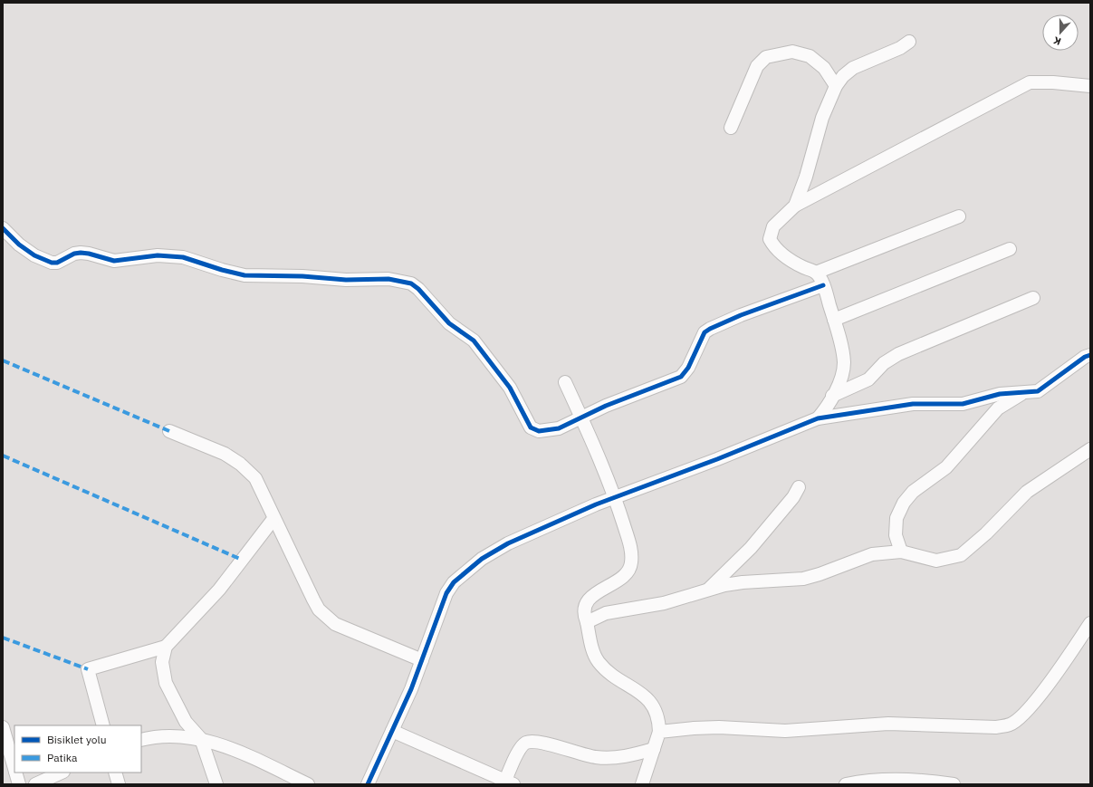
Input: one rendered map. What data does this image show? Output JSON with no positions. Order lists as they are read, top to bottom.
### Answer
{
  "legend": ["Bisiklet yolu", "Patika"],
  "north": "bottom"
}
